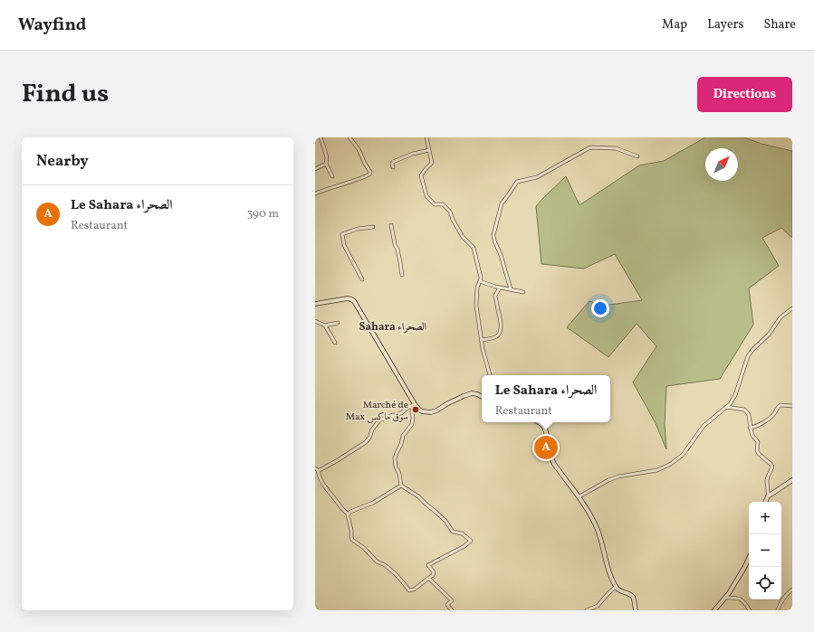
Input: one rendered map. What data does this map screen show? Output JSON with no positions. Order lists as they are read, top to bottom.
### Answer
{
  "districts": ["Sahara الصحراء"],
  "places": ["Marché de Max سوق ماكس"],
  "north": "top right",
  "page": {
    "header": "Wayfind",
    "nav": ["Map", "Layers", "Share"],
    "title": "Find us",
    "buttons": "Directions",
    "heading": "Nearby",
    "list": [
      {
        "mark": "A",
        "name": "Le Sahara الصحراء",
        "note": "Restaurant",
        "value": "390 m"
      }
    ],
    "popup": ["Le Sahara الصحراء", "Restaurant"],
    "pins": "A",
    "map_buttons": ["+", "−"]
  }
}
